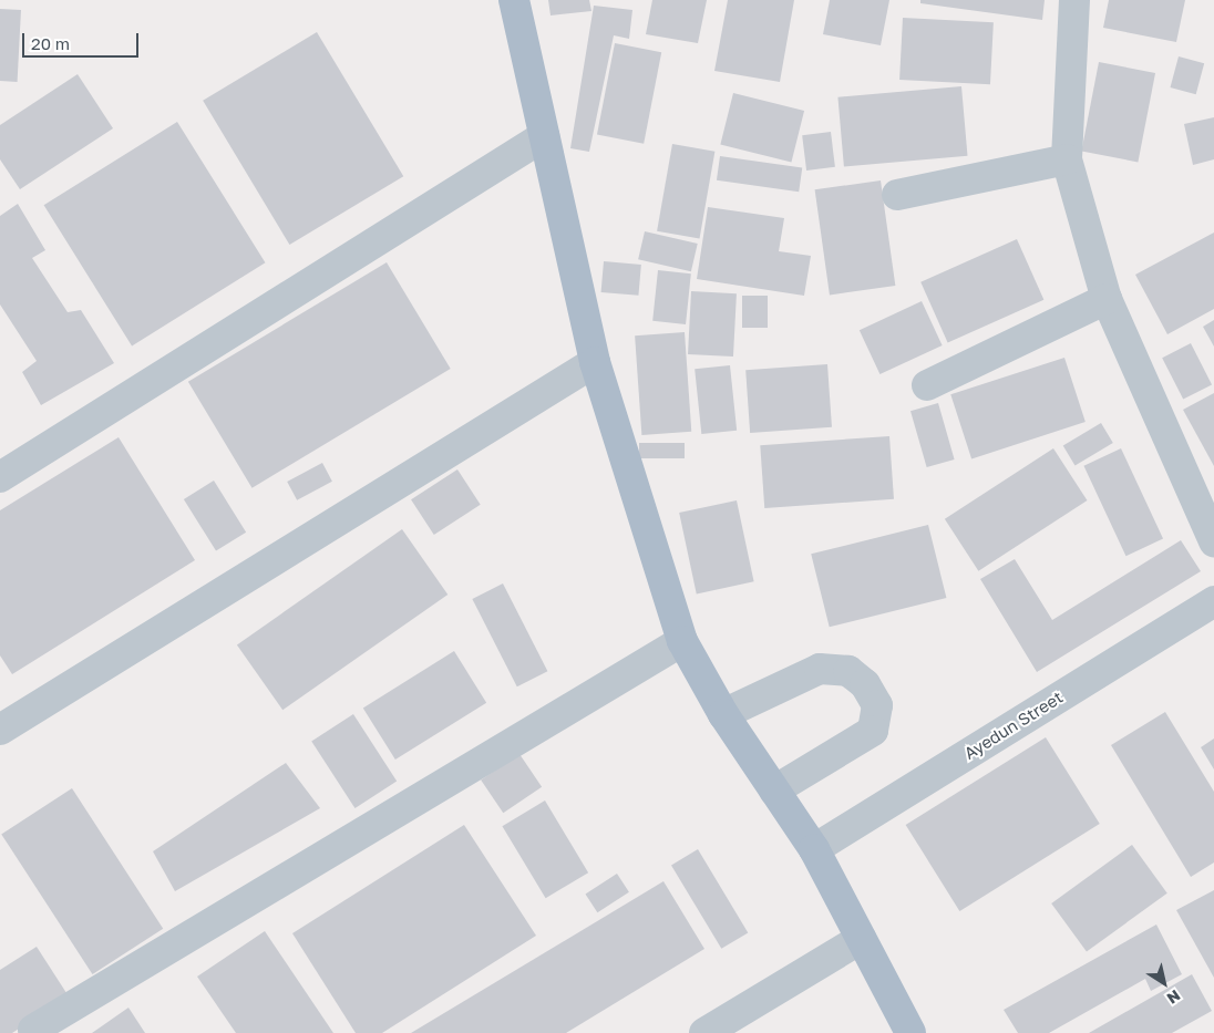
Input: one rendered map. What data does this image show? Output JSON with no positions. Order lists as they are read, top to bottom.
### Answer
{
  "streets": {
    "street": ["Ayedun Street"]
  },
  "scale_bar": "20 m",
  "north": "bottom right"
}
